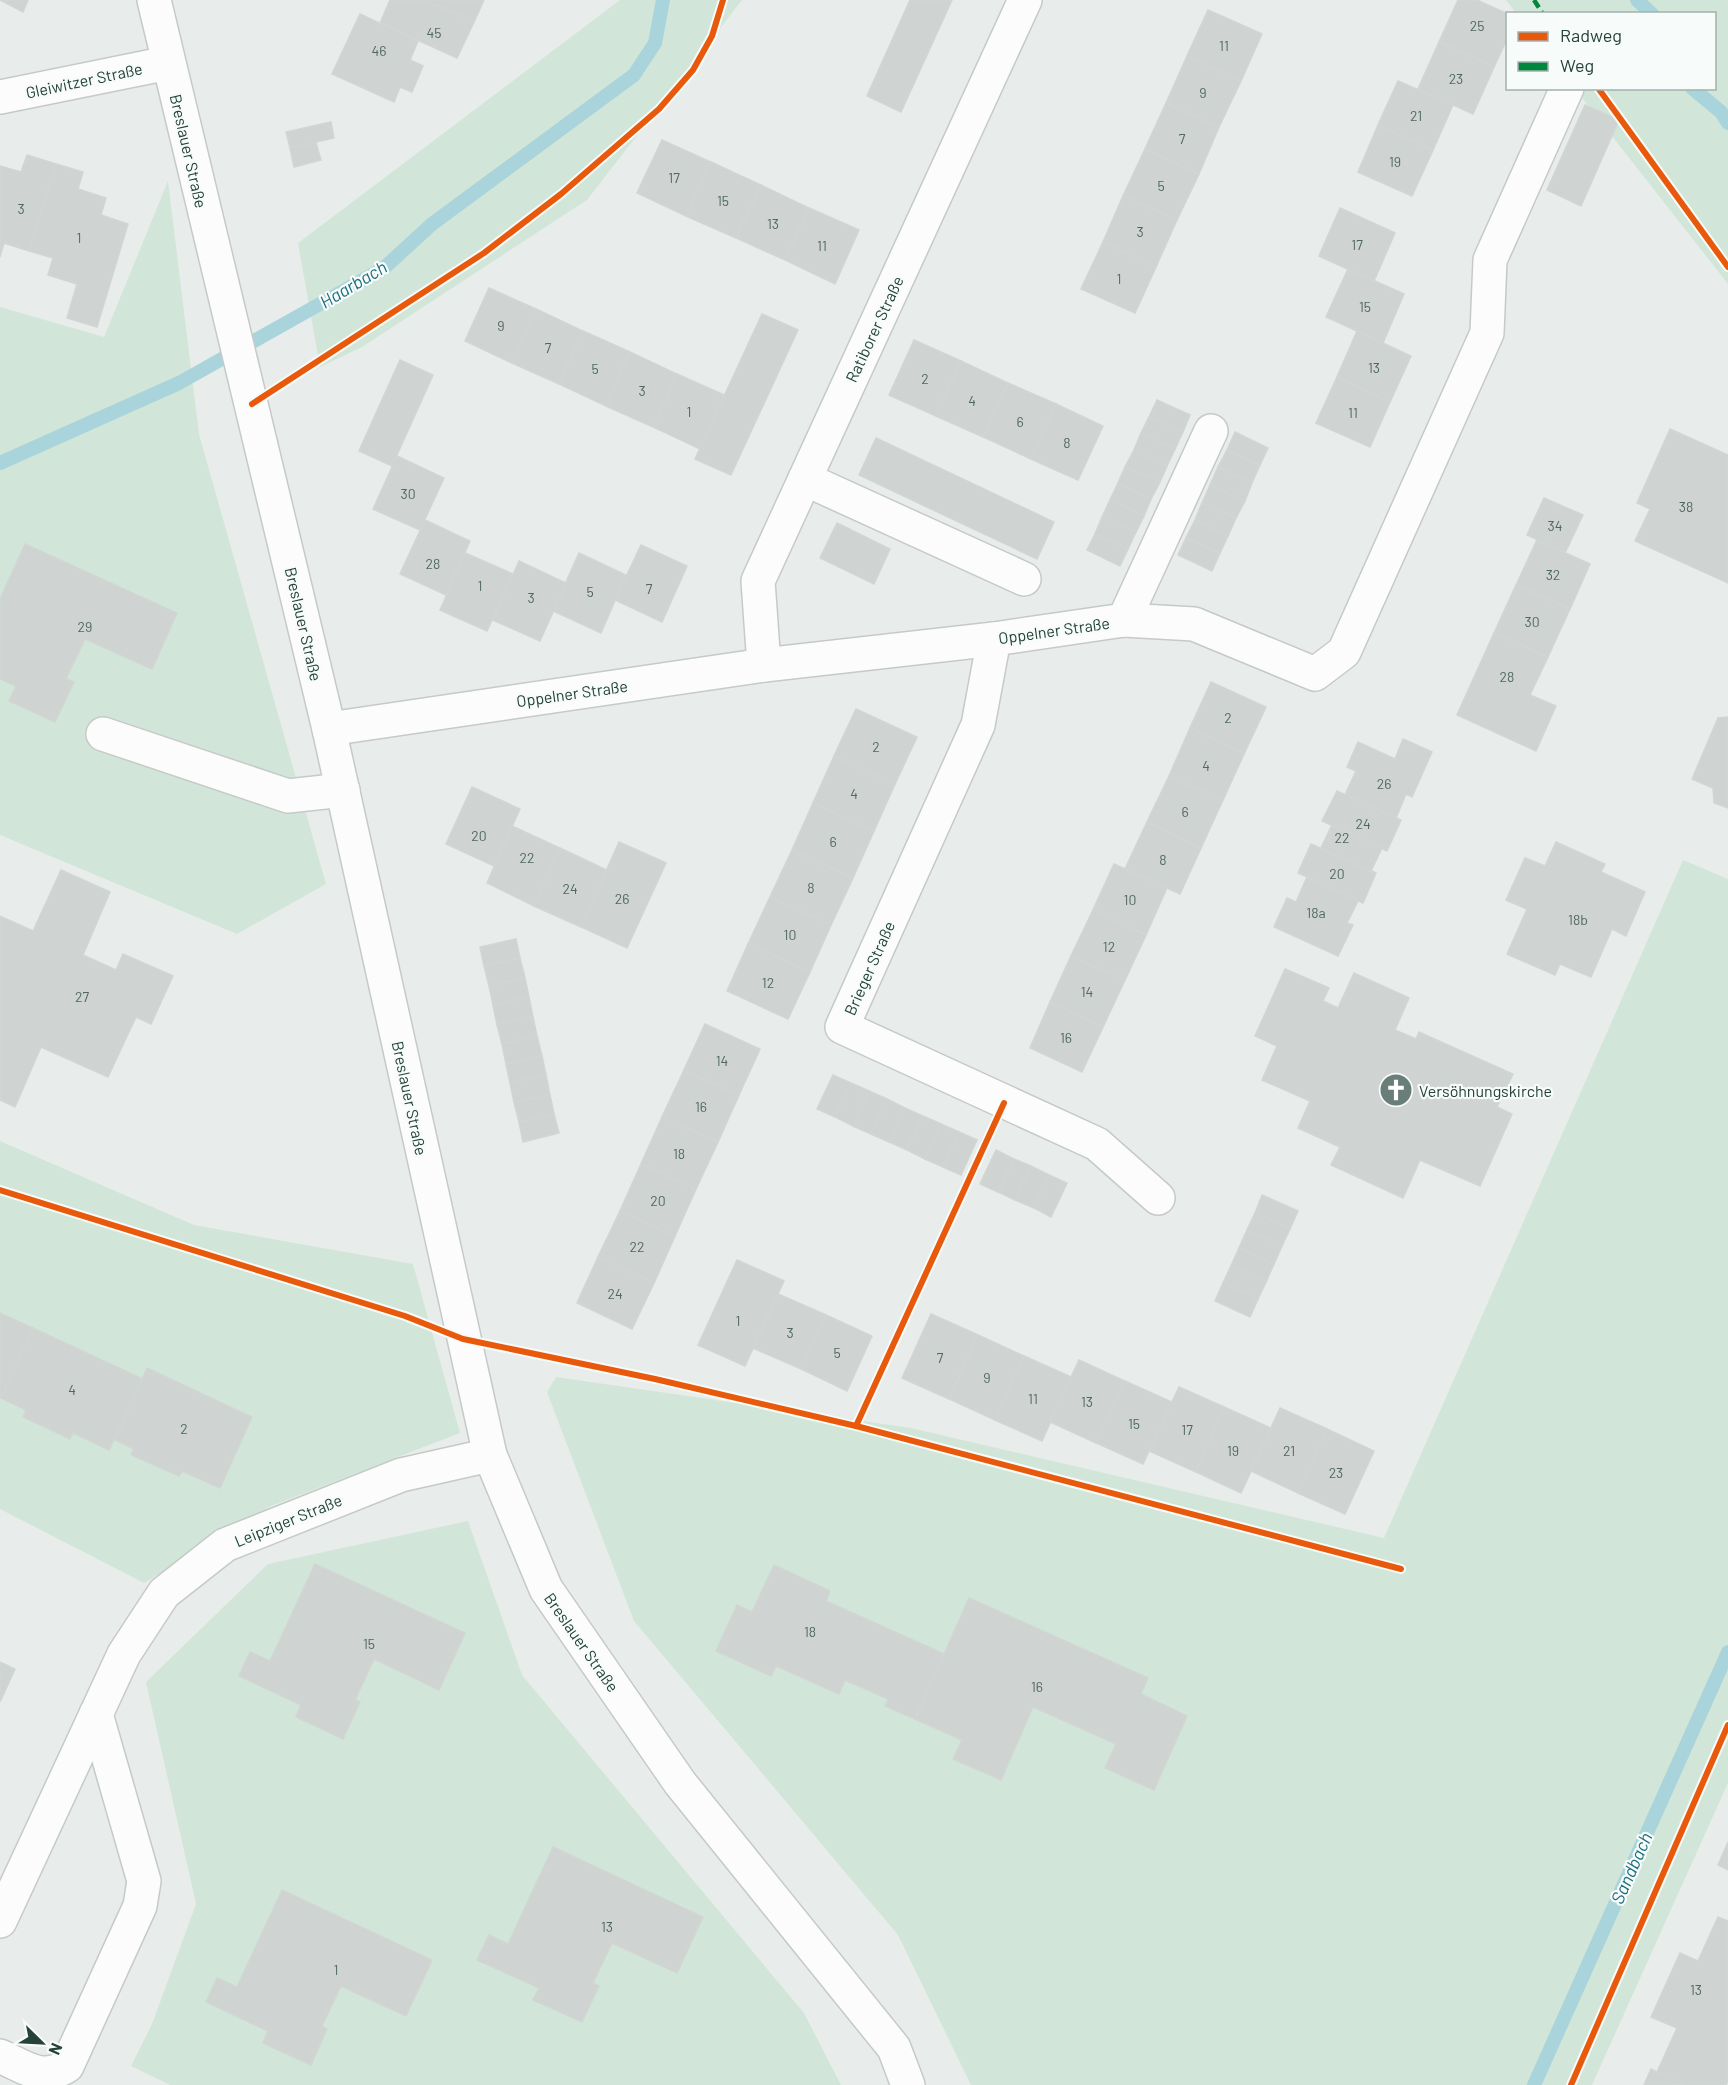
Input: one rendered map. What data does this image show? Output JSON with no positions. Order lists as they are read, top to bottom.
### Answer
{
  "streets": {
    "street": [
      "Gleiwitzer Straße",
      "Breslauer Straße",
      "Ratiborer Straße",
      "Oppelner Straße",
      "Brieger Straße",
      "Leipziger Straße"
    ]
  },
  "crossings": [
    ["Gleiwitzer Straße", "Breslauer Straße"],
    ["Breslauer Straße", "Oppelner Straße"],
    ["Breslauer Straße", "Leipziger Straße"],
    ["Ratiborer Straße", "Oppelner Straße"],
    ["Oppelner Straße", "Brieger Straße"]
  ],
  "water": ["Haarbach", "Sandbach"],
  "places": {
    "church": ["Versöhnungskirche"]
  },
  "house_numbers": [
    "25",
    "45",
    "11",
    "46",
    "23",
    "9",
    "21",
    "7",
    "19",
    "17",
    "5",
    "15",
    "3",
    "13",
    "3",
    "1",
    "17",
    "11",
    "1",
    "15",
    "9",
    "7",
    "13",
    "5",
    "2",
    "3",
    "4",
    "1",
    "11",
    "6",
    "8",
    "30",
    "38",
    "34",
    "28",
    "32",
    "1",
    "7",
    "5",
    "3",
    "30",
    "29",
    "28",
    "2",
    "2",
    "4",
    "26",
    "4",
    "6",
    "24",
    "20",
    "22",
    "6",
    "22",
    "8",
    "20",
    "8",
    "24",
    "26",
    "10",
    "18a",
    "18b",
    "10",
    "12",
    "12",
    "14",
    "27",
    "16",
    "14",
    "16",
    "18",
    "20",
    "22",
    "24",
    "1",
    "3",
    "5",
    "7",
    "9",
    "4",
    "11",
    "13",
    "15",
    "2",
    "17",
    "19",
    "21",
    "23",
    "18",
    "15",
    "16",
    "13",
    "1",
    "13"
  ],
  "legend": ["Radweg", "Weg"],
  "north": "bottom right"
}
